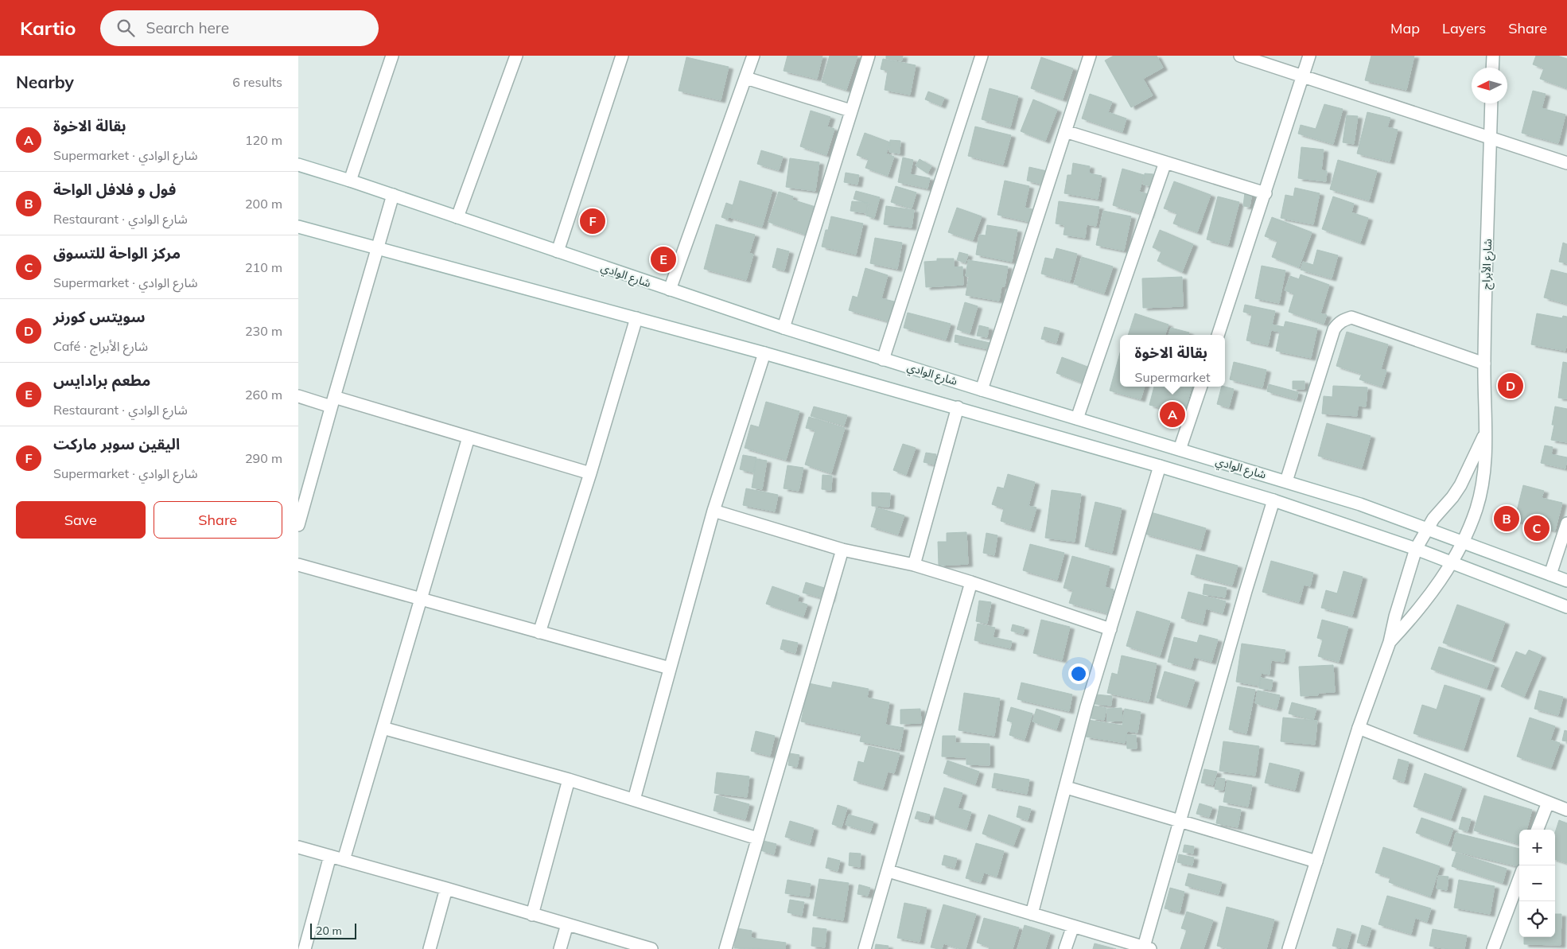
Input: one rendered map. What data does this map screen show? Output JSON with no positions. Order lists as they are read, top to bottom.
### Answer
{
  "streets": {
    "street": ["شارع الأبراج", "شارع الوادي"]
  },
  "crossings": [
    ["شارع الأبراج", "شارع الوادي"]
  ],
  "scale_bar": "20 m",
  "north": "left",
  "page": {
    "header": "Kartio",
    "search": "Search here",
    "nav": ["Map", "Layers", "Share"],
    "heading": ["Nearby", "6 results"],
    "list": [
      {
        "mark": "A",
        "name": "بقالة الاخوة",
        "note": "Supermarket · شارع الوادي",
        "value": "120 m"
      },
      {
        "mark": "B",
        "name": "فول و فلافل الواحة",
        "note": "Restaurant · شارع الوادي",
        "value": "200 m"
      },
      {
        "mark": "C",
        "name": "مركز الواحة للتسوق",
        "note": "Supermarket · شارع الوادي",
        "value": "210 m"
      },
      {
        "mark": "D",
        "name": "سويتس كورنر",
        "note": "Café · شارع الأبراج",
        "value": "230 m"
      },
      {
        "mark": "E",
        "name": "مطعم برادايس",
        "note": "Restaurant · شارع الوادي",
        "value": "260 m"
      },
      {
        "mark": "F",
        "name": "اليقين سوبر ماركت",
        "note": "Supermarket · شارع الوادي",
        "value": "290 m"
      }
    ],
    "pins": [
      "F",
      "E",
      "D",
      "A",
      "B",
      "C"
    ],
    "popup": ["بقالة الاخوة", "Supermarket"],
    "buttons": ["Save", "Share"],
    "map_buttons": ["+", "−"],
    "scale": "20 m"
  }
}
